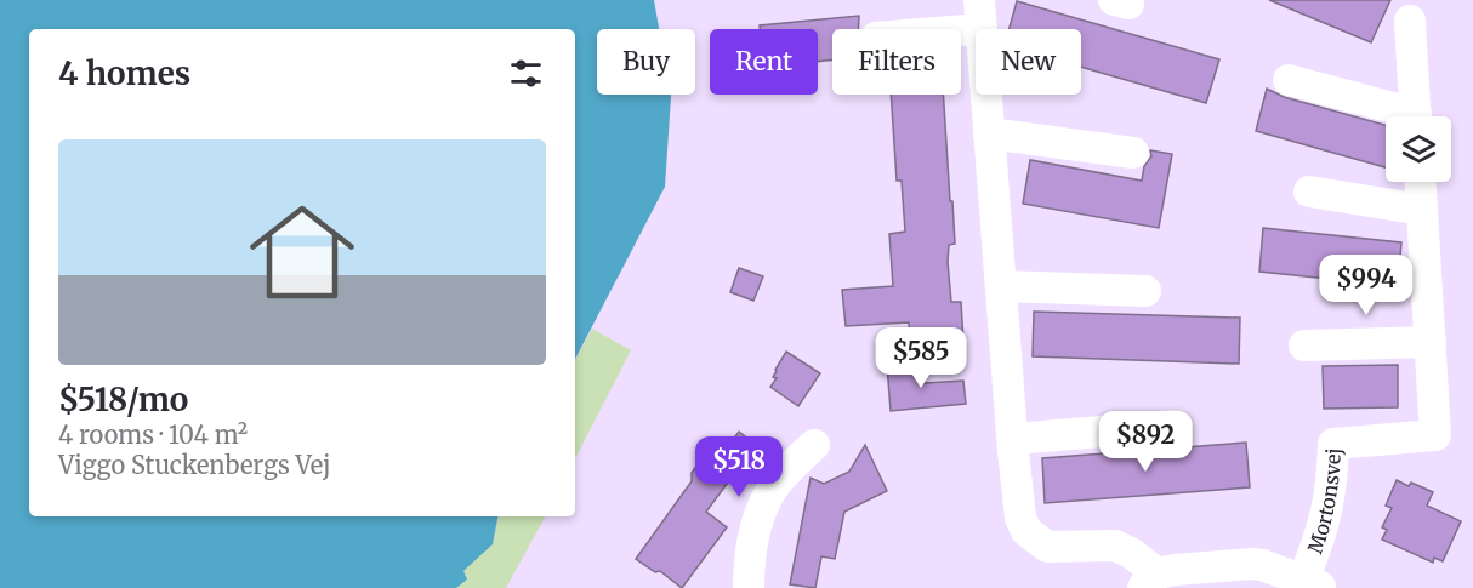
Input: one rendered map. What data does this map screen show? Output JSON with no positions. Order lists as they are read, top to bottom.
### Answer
{
  "streets": {
    "street": ["Mortonsvej"]
  },
  "page": {
    "chip": [
      "Buy",
      "Rent",
      "Filters",
      "New"
    ],
    "heading": "4 homes",
    "list": [
      {
        "name": "$518/mo",
        "note": "4 rooms · 104 m² · Viggo Stuckenbergs Vej"
      }
    ],
    "price": [
      "$994",
      "$585",
      "$892",
      "$518"
    ]
  }
}
